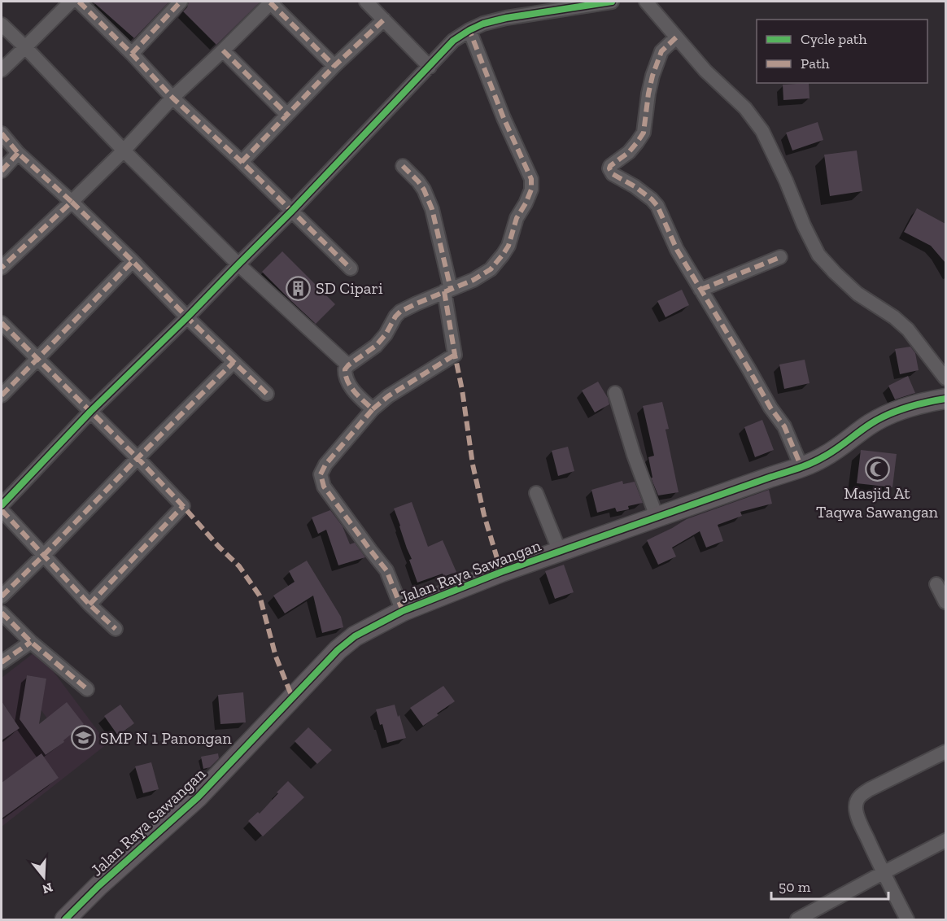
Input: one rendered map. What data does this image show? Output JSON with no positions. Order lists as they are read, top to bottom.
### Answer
{
  "streets": {
    "street": ["Jalan Raya Sawangan"]
  },
  "places": {
    "building": ["SD Cipari"],
    "mosque": ["Masjid At Taqwa Sawangan"],
    "school or university": ["SMP N 1 Panongan"]
  },
  "legend": ["Cycle path", "Path"],
  "scale_bar": "50 m",
  "north": "bottom"
}
